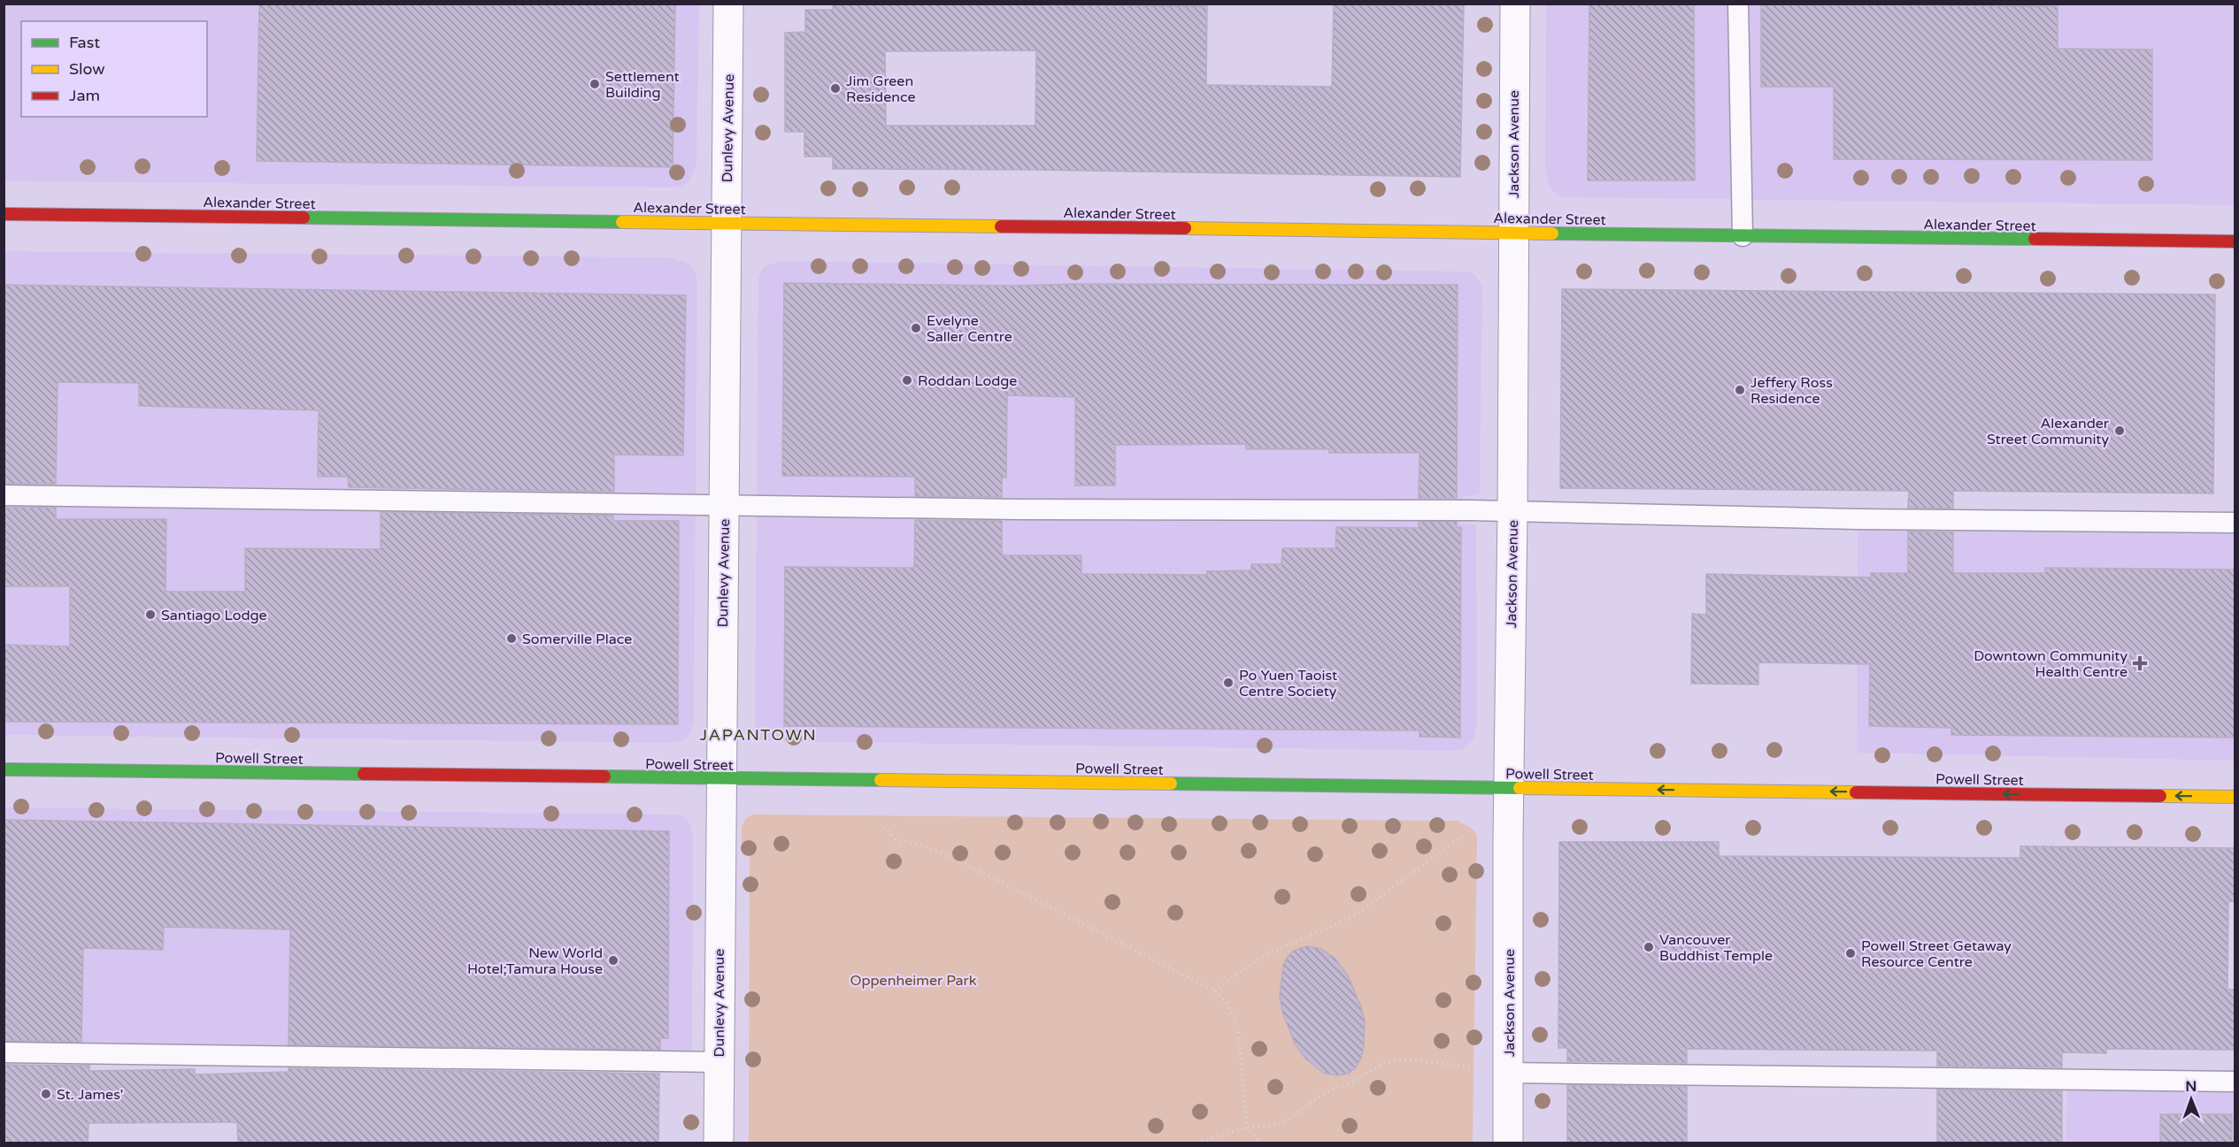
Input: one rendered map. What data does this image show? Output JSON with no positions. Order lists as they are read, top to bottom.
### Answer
{
  "streets": {
    "street": [
      "Dunlevy Avenue",
      "Jackson Avenue",
      "Alexander Street",
      "Powell Street"
    ]
  },
  "crossings": [
    ["Dunlevy Avenue", "Alexander Street"],
    ["Dunlevy Avenue", "Powell Street"],
    ["Jackson Avenue", "Alexander Street"],
    ["Jackson Avenue", "Powell Street"]
  ],
  "districts": ["JAPANTOWN"],
  "parks": ["Oppenheimer Park"],
  "places": {
    "other": [
      "Settlement Building",
      "Jim Green Residence",
      "Evelyne Saller Centre",
      "Roddan Lodge",
      "Jeffery Ross Residence",
      "Alexander Street Community",
      "Santiago Lodge",
      "Somerville Place",
      "Po Yuen Taoist Centre Society",
      "Vancouver Buddhist Temple",
      "Powell Street Getaway Resource Centre",
      "New World Hotel;Tamura House",
      "St. James'"
    ],
    "health": ["Downtown Community Health Centre"]
  },
  "legend": ["Fast", "Slow", "Jam"],
  "north": "top"
}
